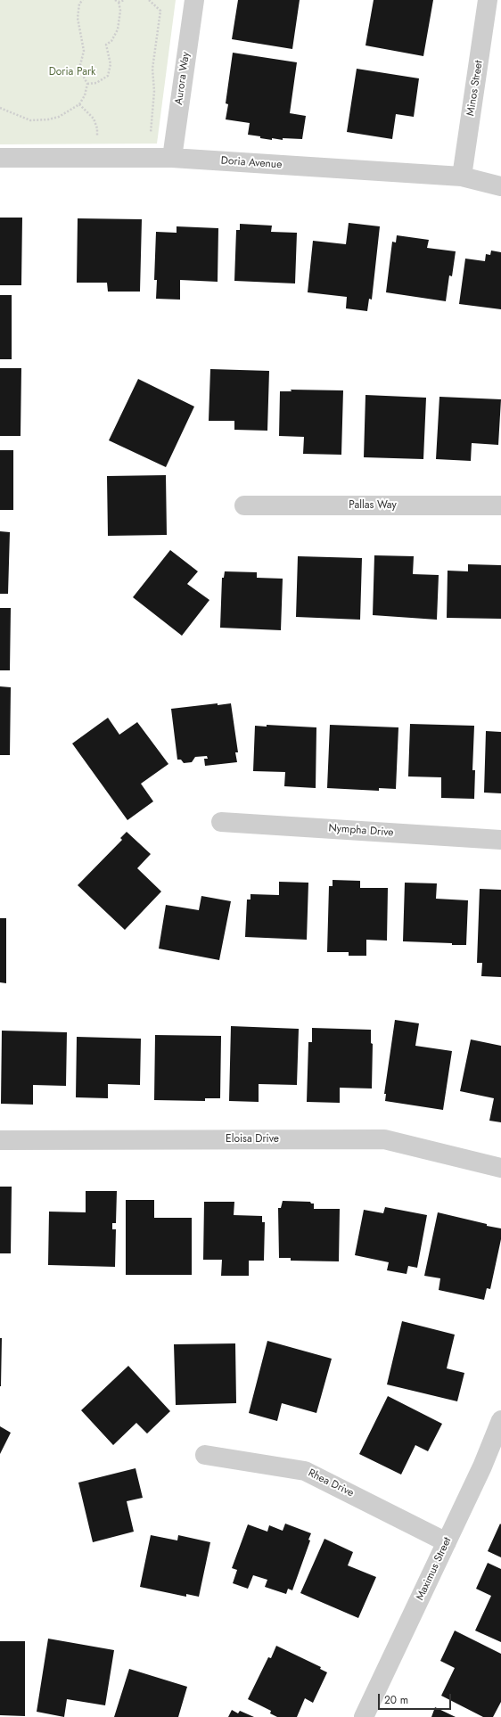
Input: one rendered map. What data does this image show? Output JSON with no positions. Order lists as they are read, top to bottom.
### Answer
{
  "streets": {
    "street": [
      "Aurora Way",
      "Minos Street",
      "Doria Avenue",
      "Pallas Way",
      "Nympha Drive",
      "Eloisa Drive",
      "Rhea Drive",
      "Maximus Street"
    ]
  },
  "crossings": [
    ["Aurora Way", "Doria Avenue"],
    ["Minos Street", "Doria Avenue"],
    ["Rhea Drive", "Maximus Street"]
  ],
  "parks": ["Doria Park"],
  "scale_bar": "20 m"
}
